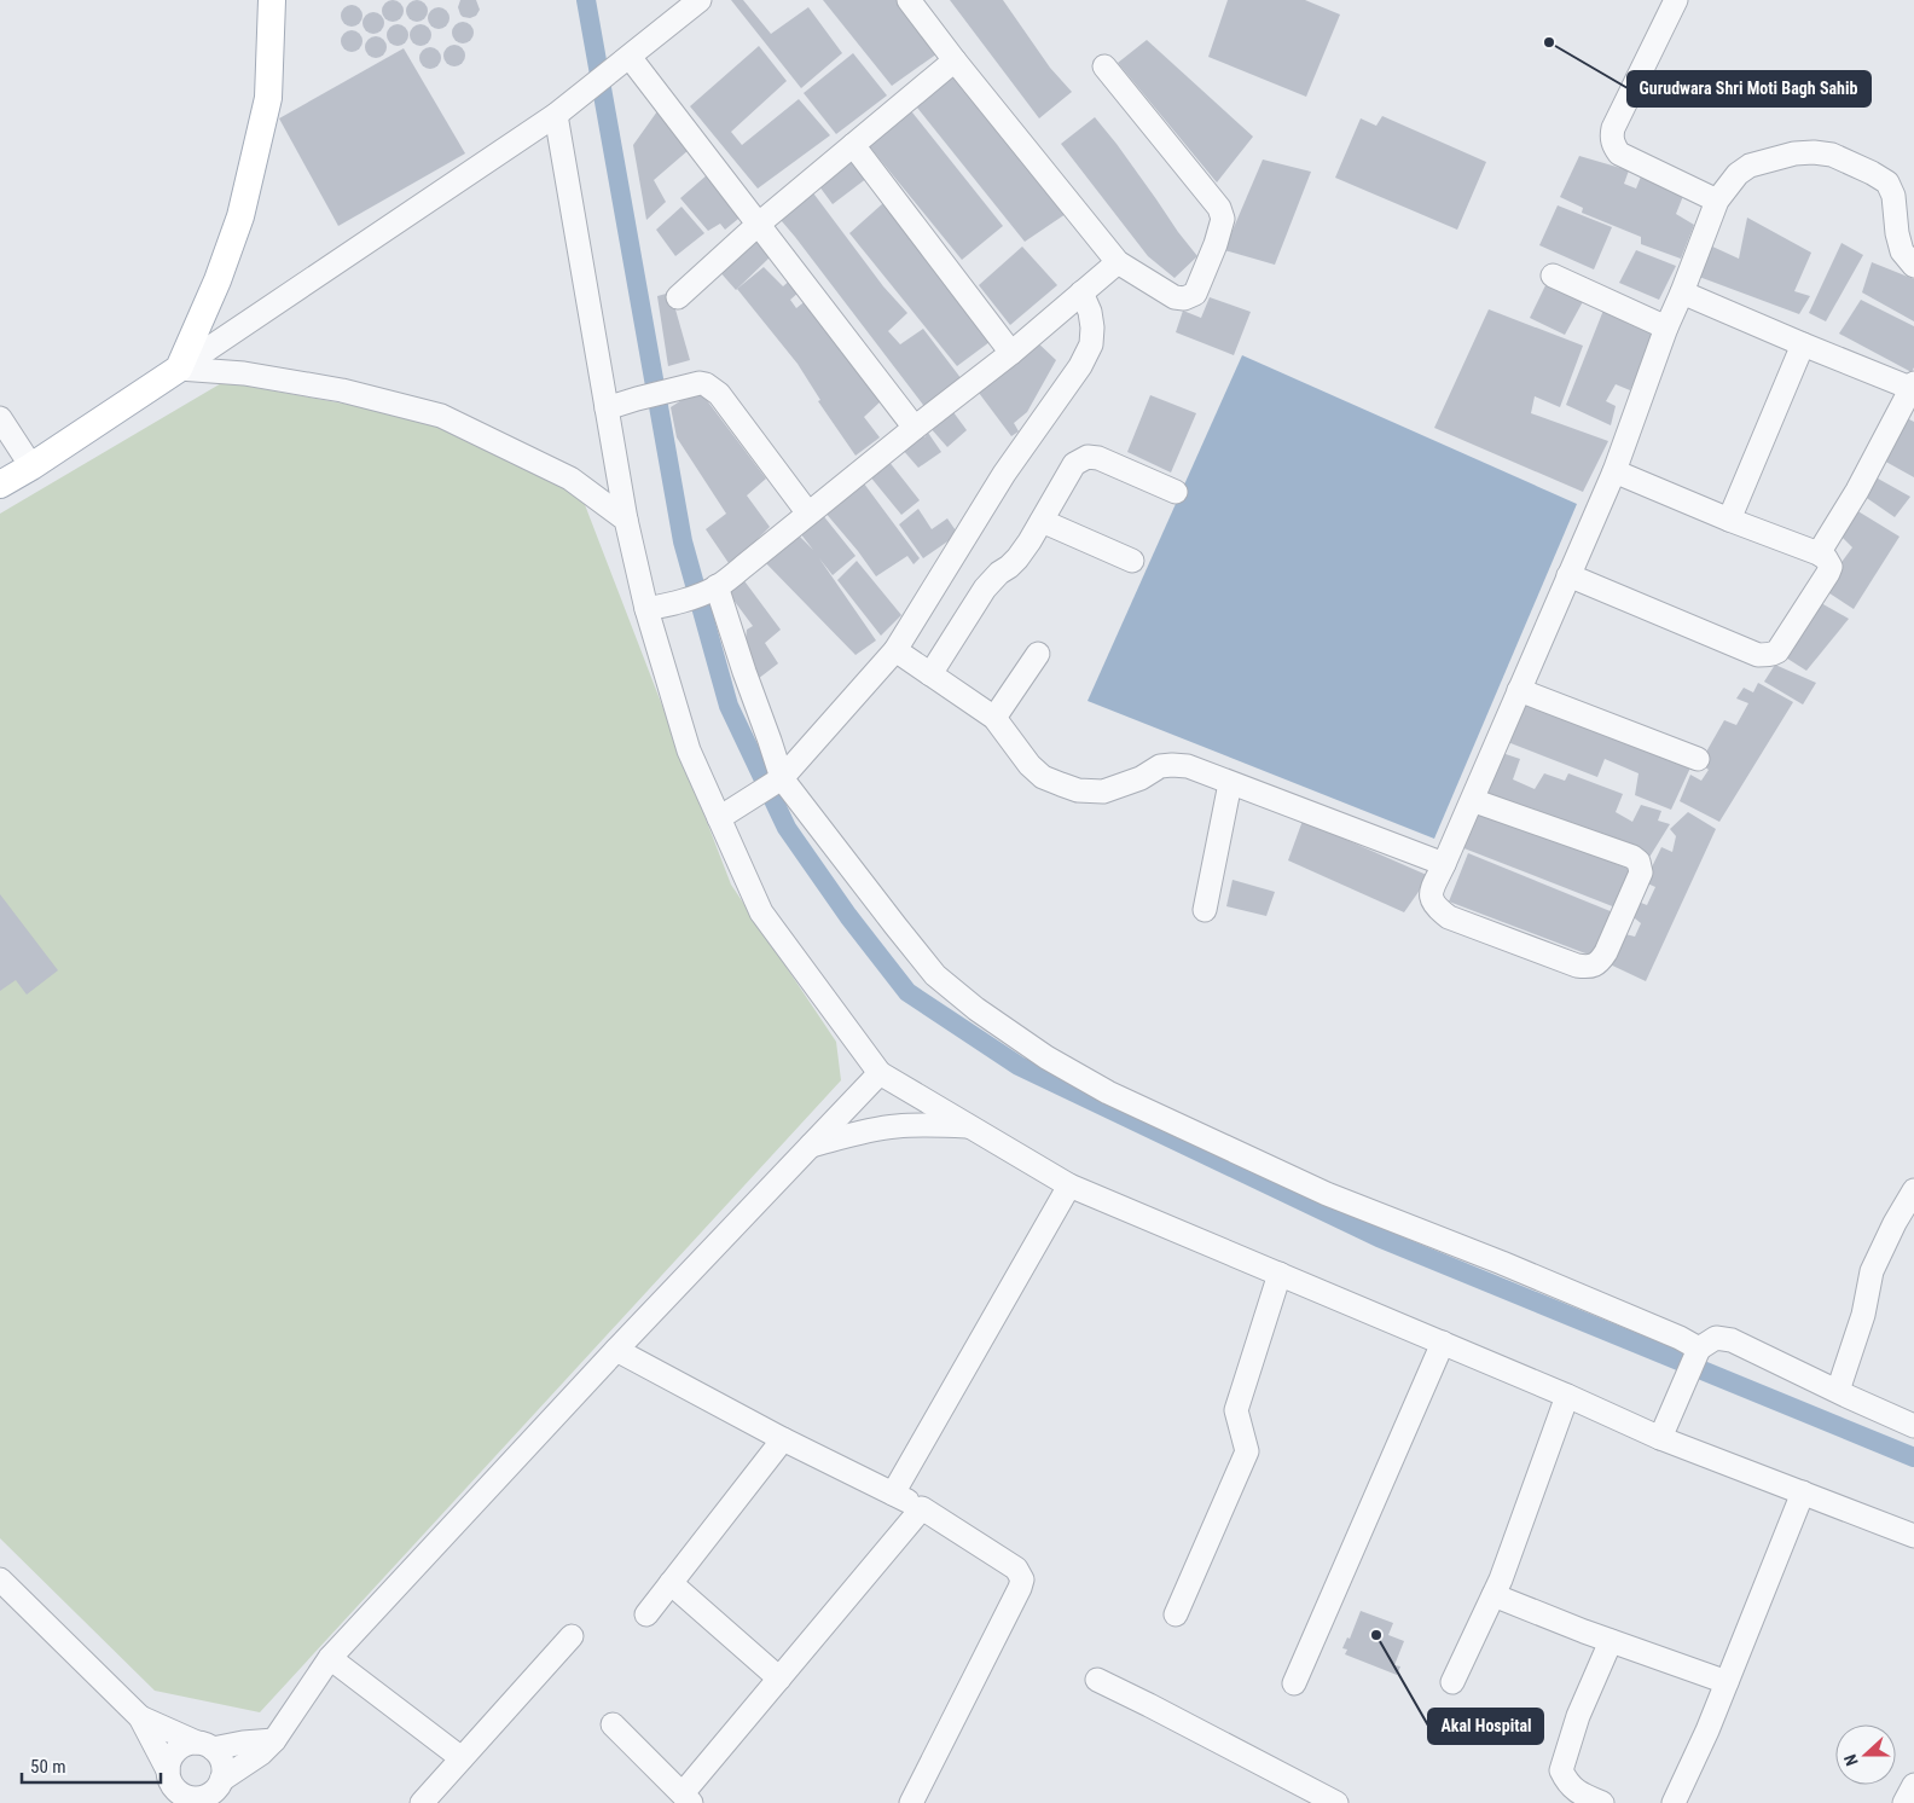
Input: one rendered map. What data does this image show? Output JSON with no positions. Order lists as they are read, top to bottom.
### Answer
{
  "places": ["Gurudwara Shri Moti Bagh Sahib", "Akal Hospital"],
  "scale_bar": "50 m",
  "north": "left"
}
